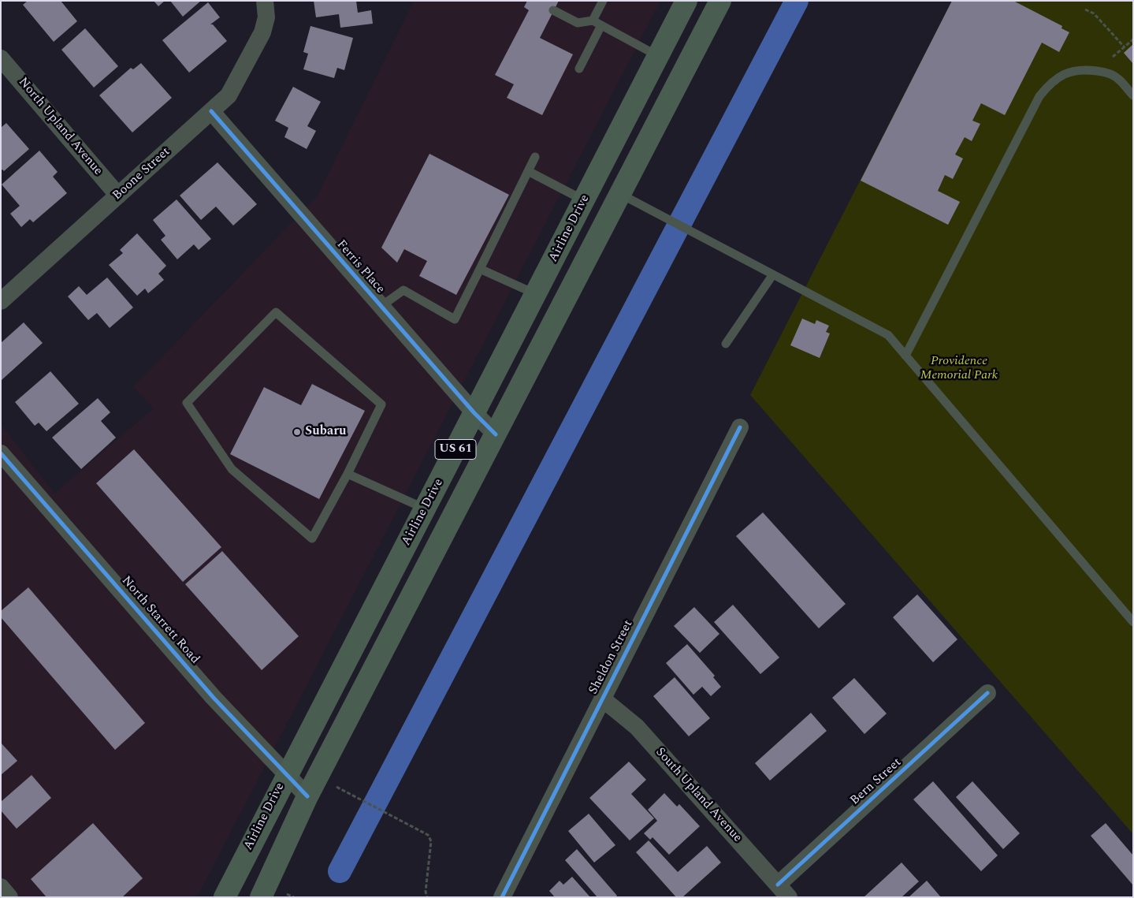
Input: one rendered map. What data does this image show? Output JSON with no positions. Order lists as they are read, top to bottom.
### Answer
{
  "streets": {
    "highway": ["Airline Drive", "US 61"],
    "street": [
      "North Upland Avenue",
      "Boone Street",
      "Ferris Place",
      "North Starrett Road",
      "Sheldon Street",
      "Bern Street",
      "South Upland Avenue"
    ]
  },
  "crossings": [
    ["North Upland Avenue", "Boone Street"],
    ["Boone Street", "Ferris Place"],
    ["Airline Drive", "Ferris Place"],
    ["Airline Drive", "North Starrett Road"],
    ["Ferris Place", "US 61"],
    ["US 61", "North Starrett Road"],
    ["Sheldon Street", "South Upland Avenue"],
    ["Bern Street", "South Upland Avenue"]
  ],
  "parks": ["Providence Memorial Park"],
  "places": ["Subaru"]
}
